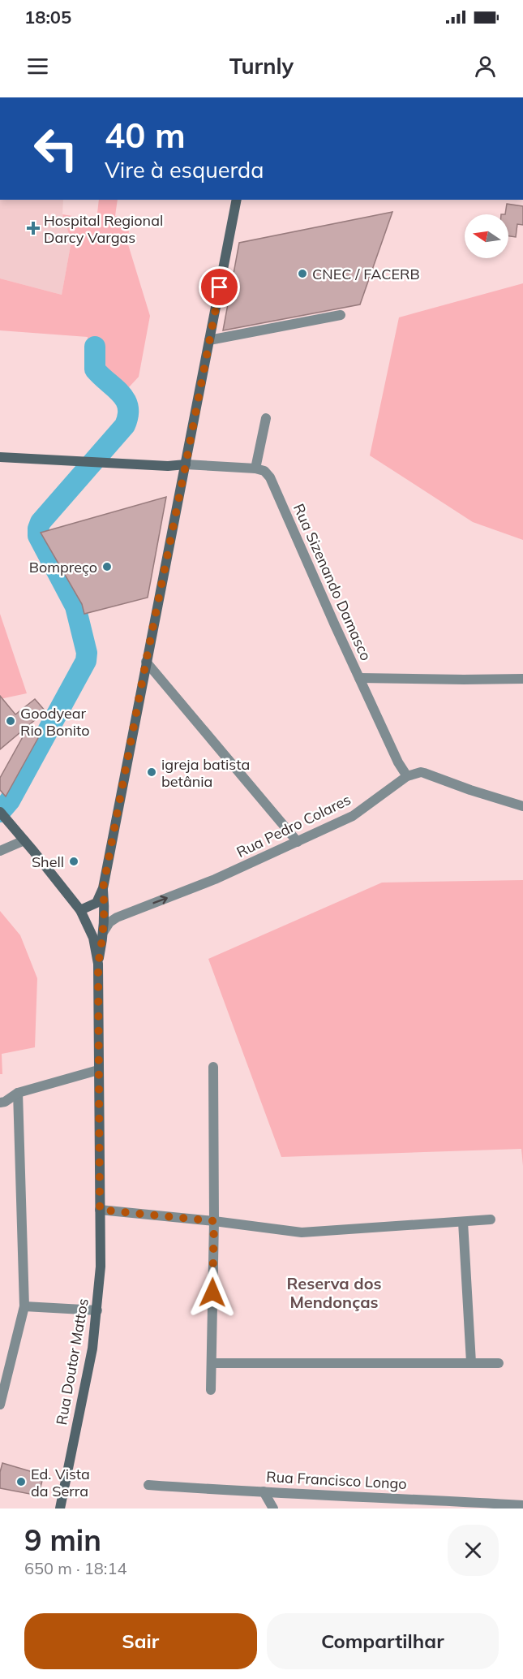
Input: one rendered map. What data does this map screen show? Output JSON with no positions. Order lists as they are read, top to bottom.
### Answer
{
  "streets": {
    "main road": ["Rua Doutor Mattos"],
    "street": ["Rua Sizenando Damasco", "Rua Pedro Colares", "Rua Francisco Longo"]
  },
  "crossings": [
    ["Rua Sizenando Damasco", "Rua Pedro Colares"]
  ],
  "one_way": ["Rua Pedro Colares"],
  "districts": ["Reserva dos Mendonças"],
  "places": {
    "health": ["Hospital Regional Darcy Vargas"],
    "other": [
      "CNEC / FACERB",
      "Bompreço",
      "Goodyear Rio Bonito",
      "igreja batista betânia",
      "Shell",
      "Ed. Vista da Serra"
    ]
  },
  "north": "left",
  "page": {
    "status": "18:05",
    "header": "Turnly",
    "turn": ["40 m", "Vire à esquerda"],
    "heading": ["9 min", "650 m · 18:14"],
    "buttons": ["Sair", "Compartilhar"]
  }
}
